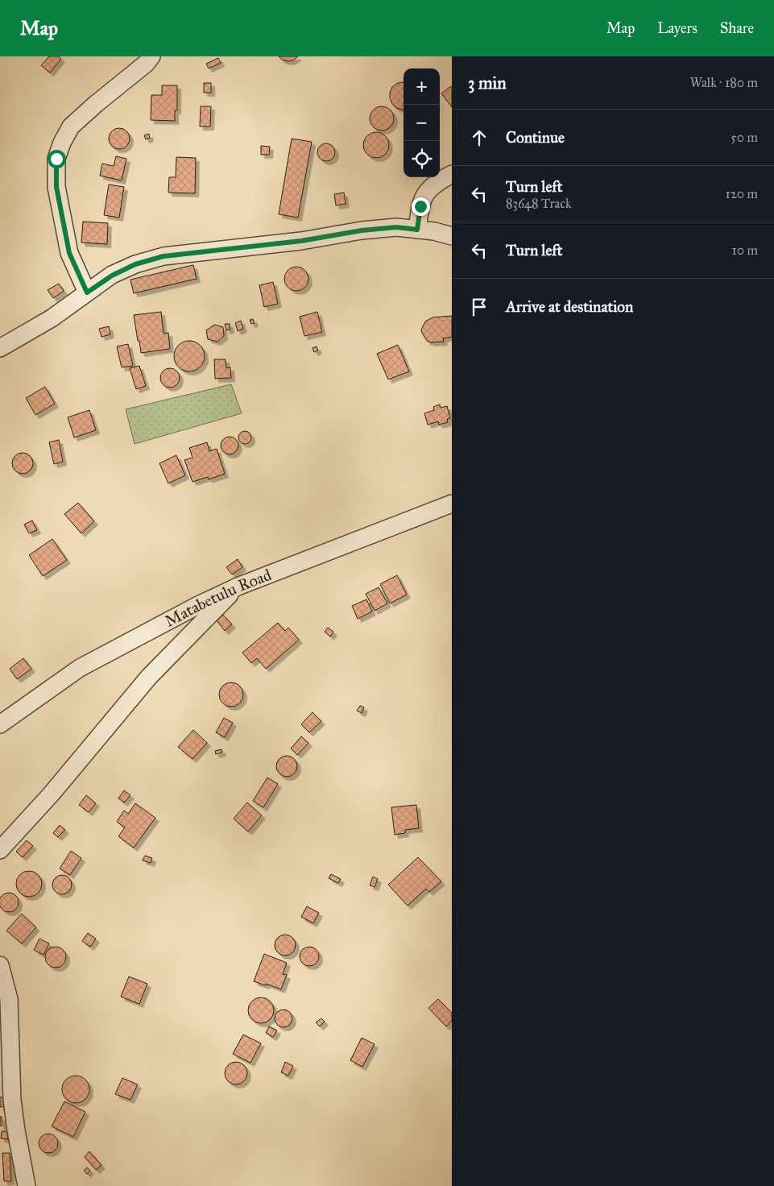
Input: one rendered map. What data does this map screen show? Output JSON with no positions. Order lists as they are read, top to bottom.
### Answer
{
  "streets": {
    "street": ["Matabetulu Road"]
  },
  "page": {
    "header": "Map",
    "nav": ["Map", "Layers", "Share"],
    "heading": ["3 min", "Walk · 180 m"],
    "map_buttons": ["+", "−"],
    "list": [
      ["Continue", "50 m"],
      ["Turn left", "83648 Track", "120 m"],
      ["Turn left", "10 m"],
      "Arrive at destination"
    ]
  }
}
